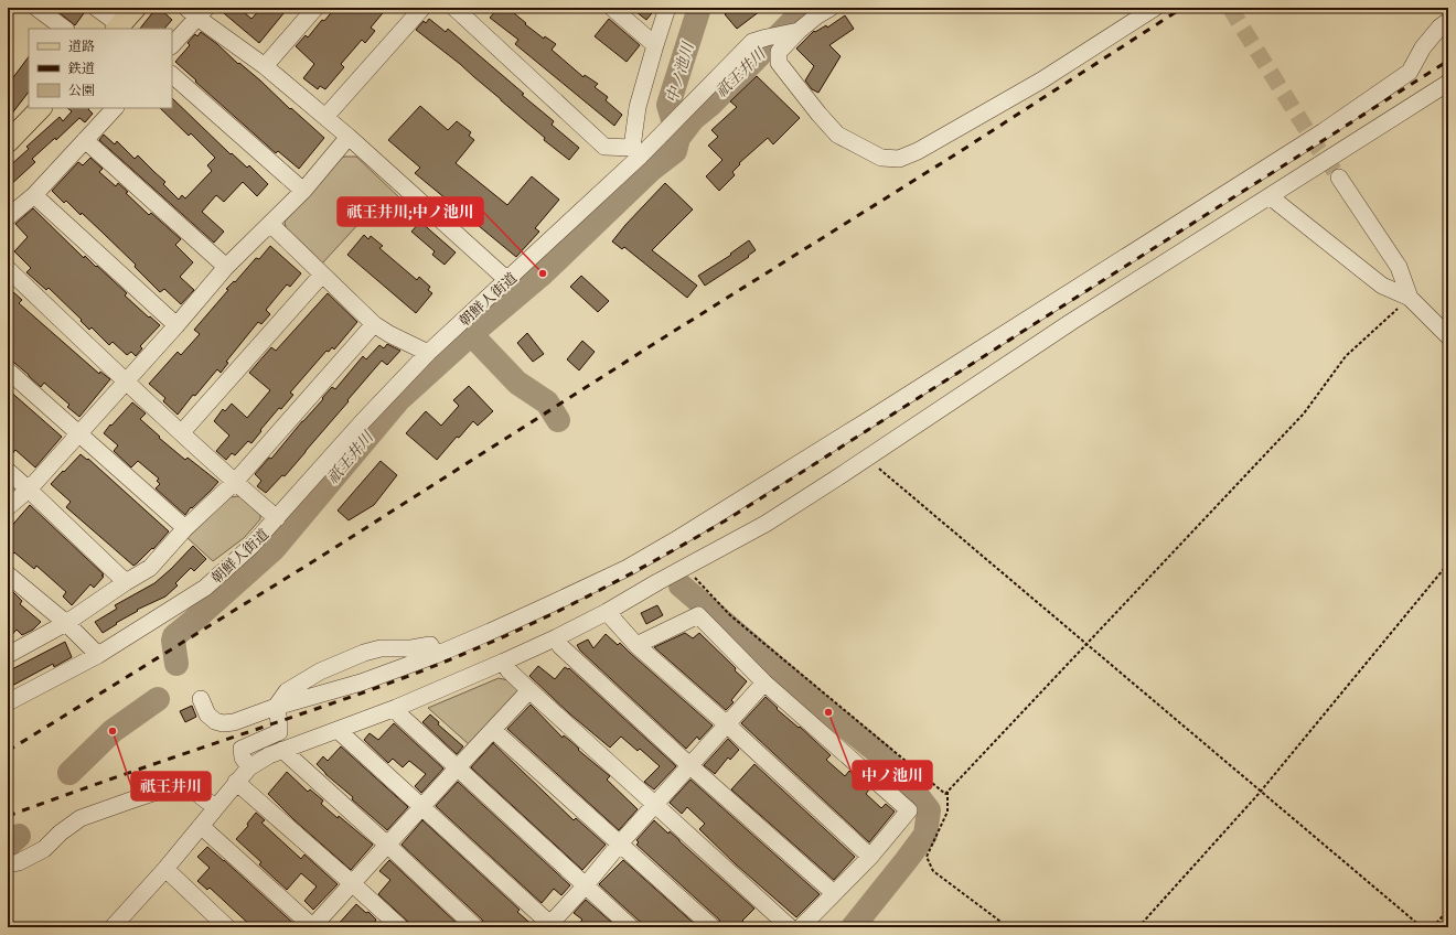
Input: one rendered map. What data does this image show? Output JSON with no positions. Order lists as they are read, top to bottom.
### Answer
{
  "streets": {
    "street": ["朝鮮人街道"]
  },
  "water": ["中ノ池川", "祇王井川"],
  "places": ["祇王井川;中ノ池川", "中ノ池川", "祇王井川"],
  "legend": ["道路", "鉄道", "公園"]
}
